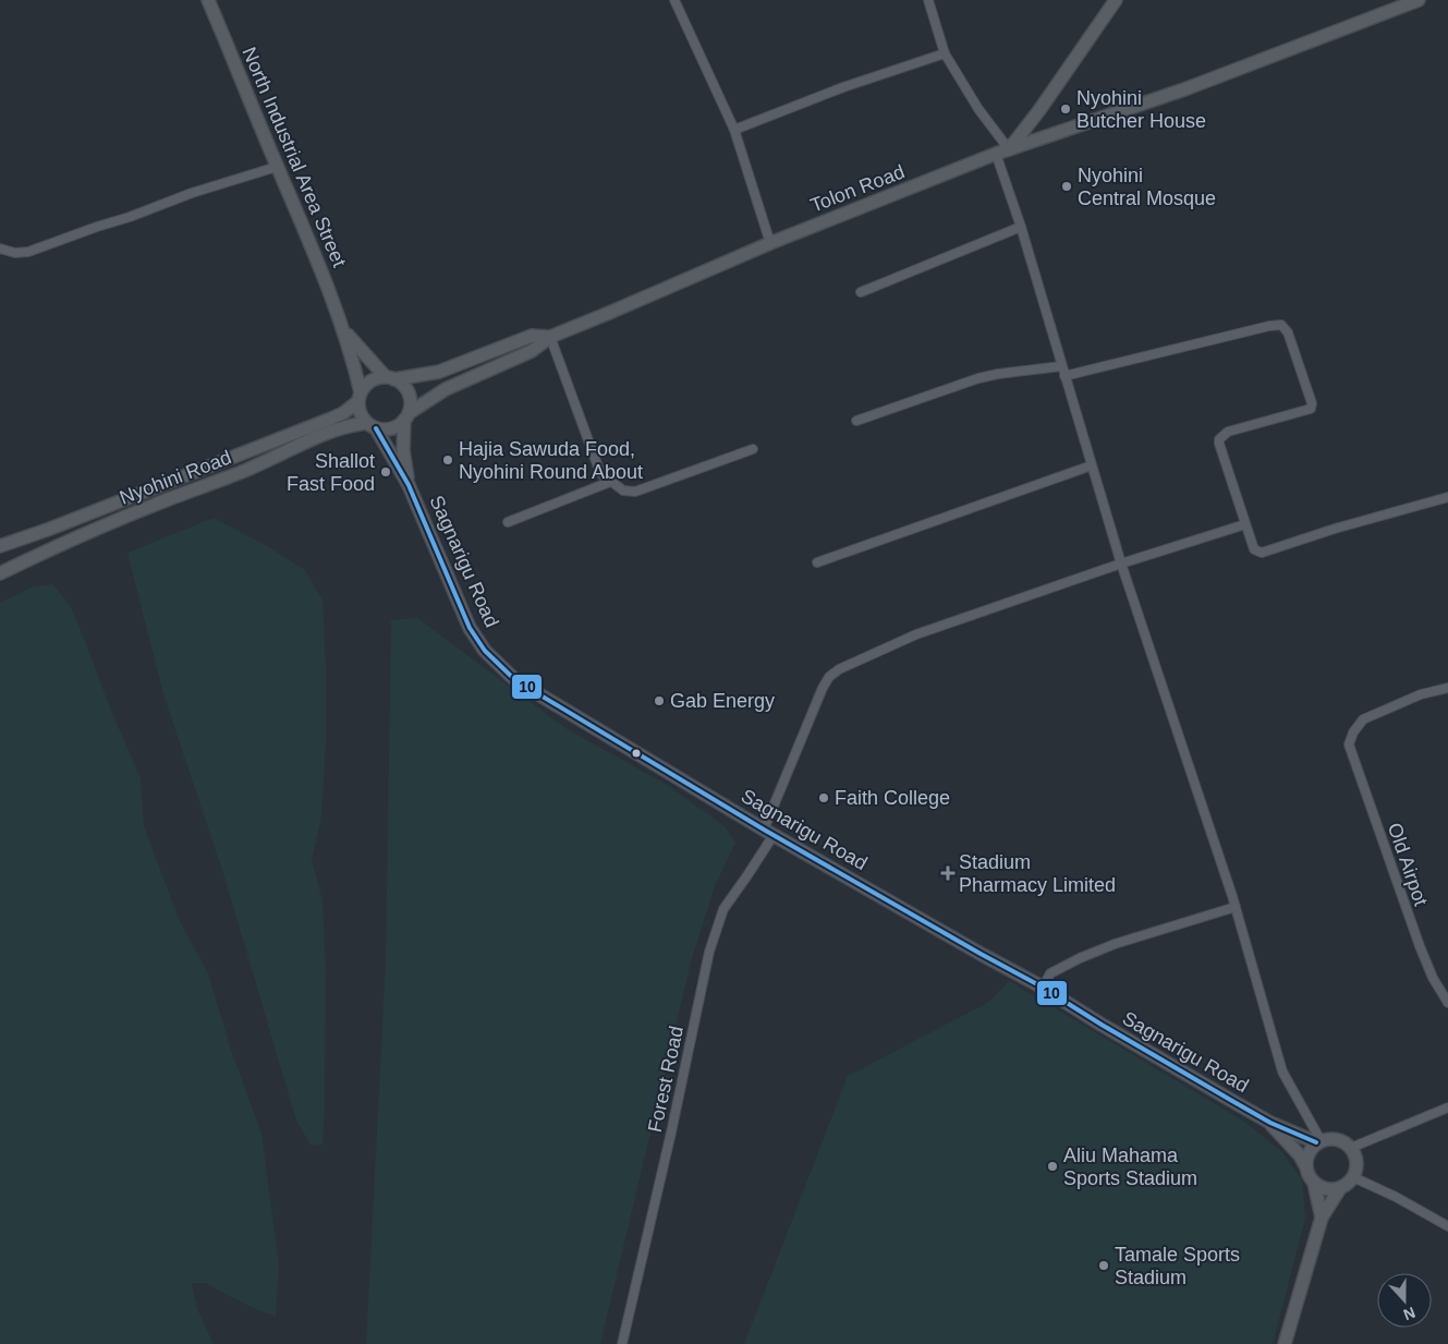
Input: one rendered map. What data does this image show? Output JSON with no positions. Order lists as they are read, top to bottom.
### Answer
{
  "streets": {
    "main road": [
      "North Industrial Area Street",
      "Tolon Road",
      "Nyohini Road",
      "Sagnarigu Road"
    ],
    "street": ["Old Airpot", "Forest Road"]
  },
  "crossings": [
    ["North Industrial Area Street", "Nyohini Road"],
    ["North Industrial Area Street", "Sagnarigu Road"],
    ["Nyohini Road", "Sagnarigu Road"],
    ["Sagnarigu Road", "Forest Road"]
  ],
  "places": {
    "other": [
      "Nyohini Butcher House",
      "Nyohini Central Mosque",
      "Hajia Sawuda Food, Nyohini Round About",
      "Shallot Fast Food",
      "Gab Energy",
      "Faith College",
      "Aliu Mahama Sports Stadium",
      "Tamale Sports Stadium"
    ],
    "health": ["Stadium Pharmacy Limited"]
  },
  "lines": ["transit line 10"],
  "north": "bottom"
}
